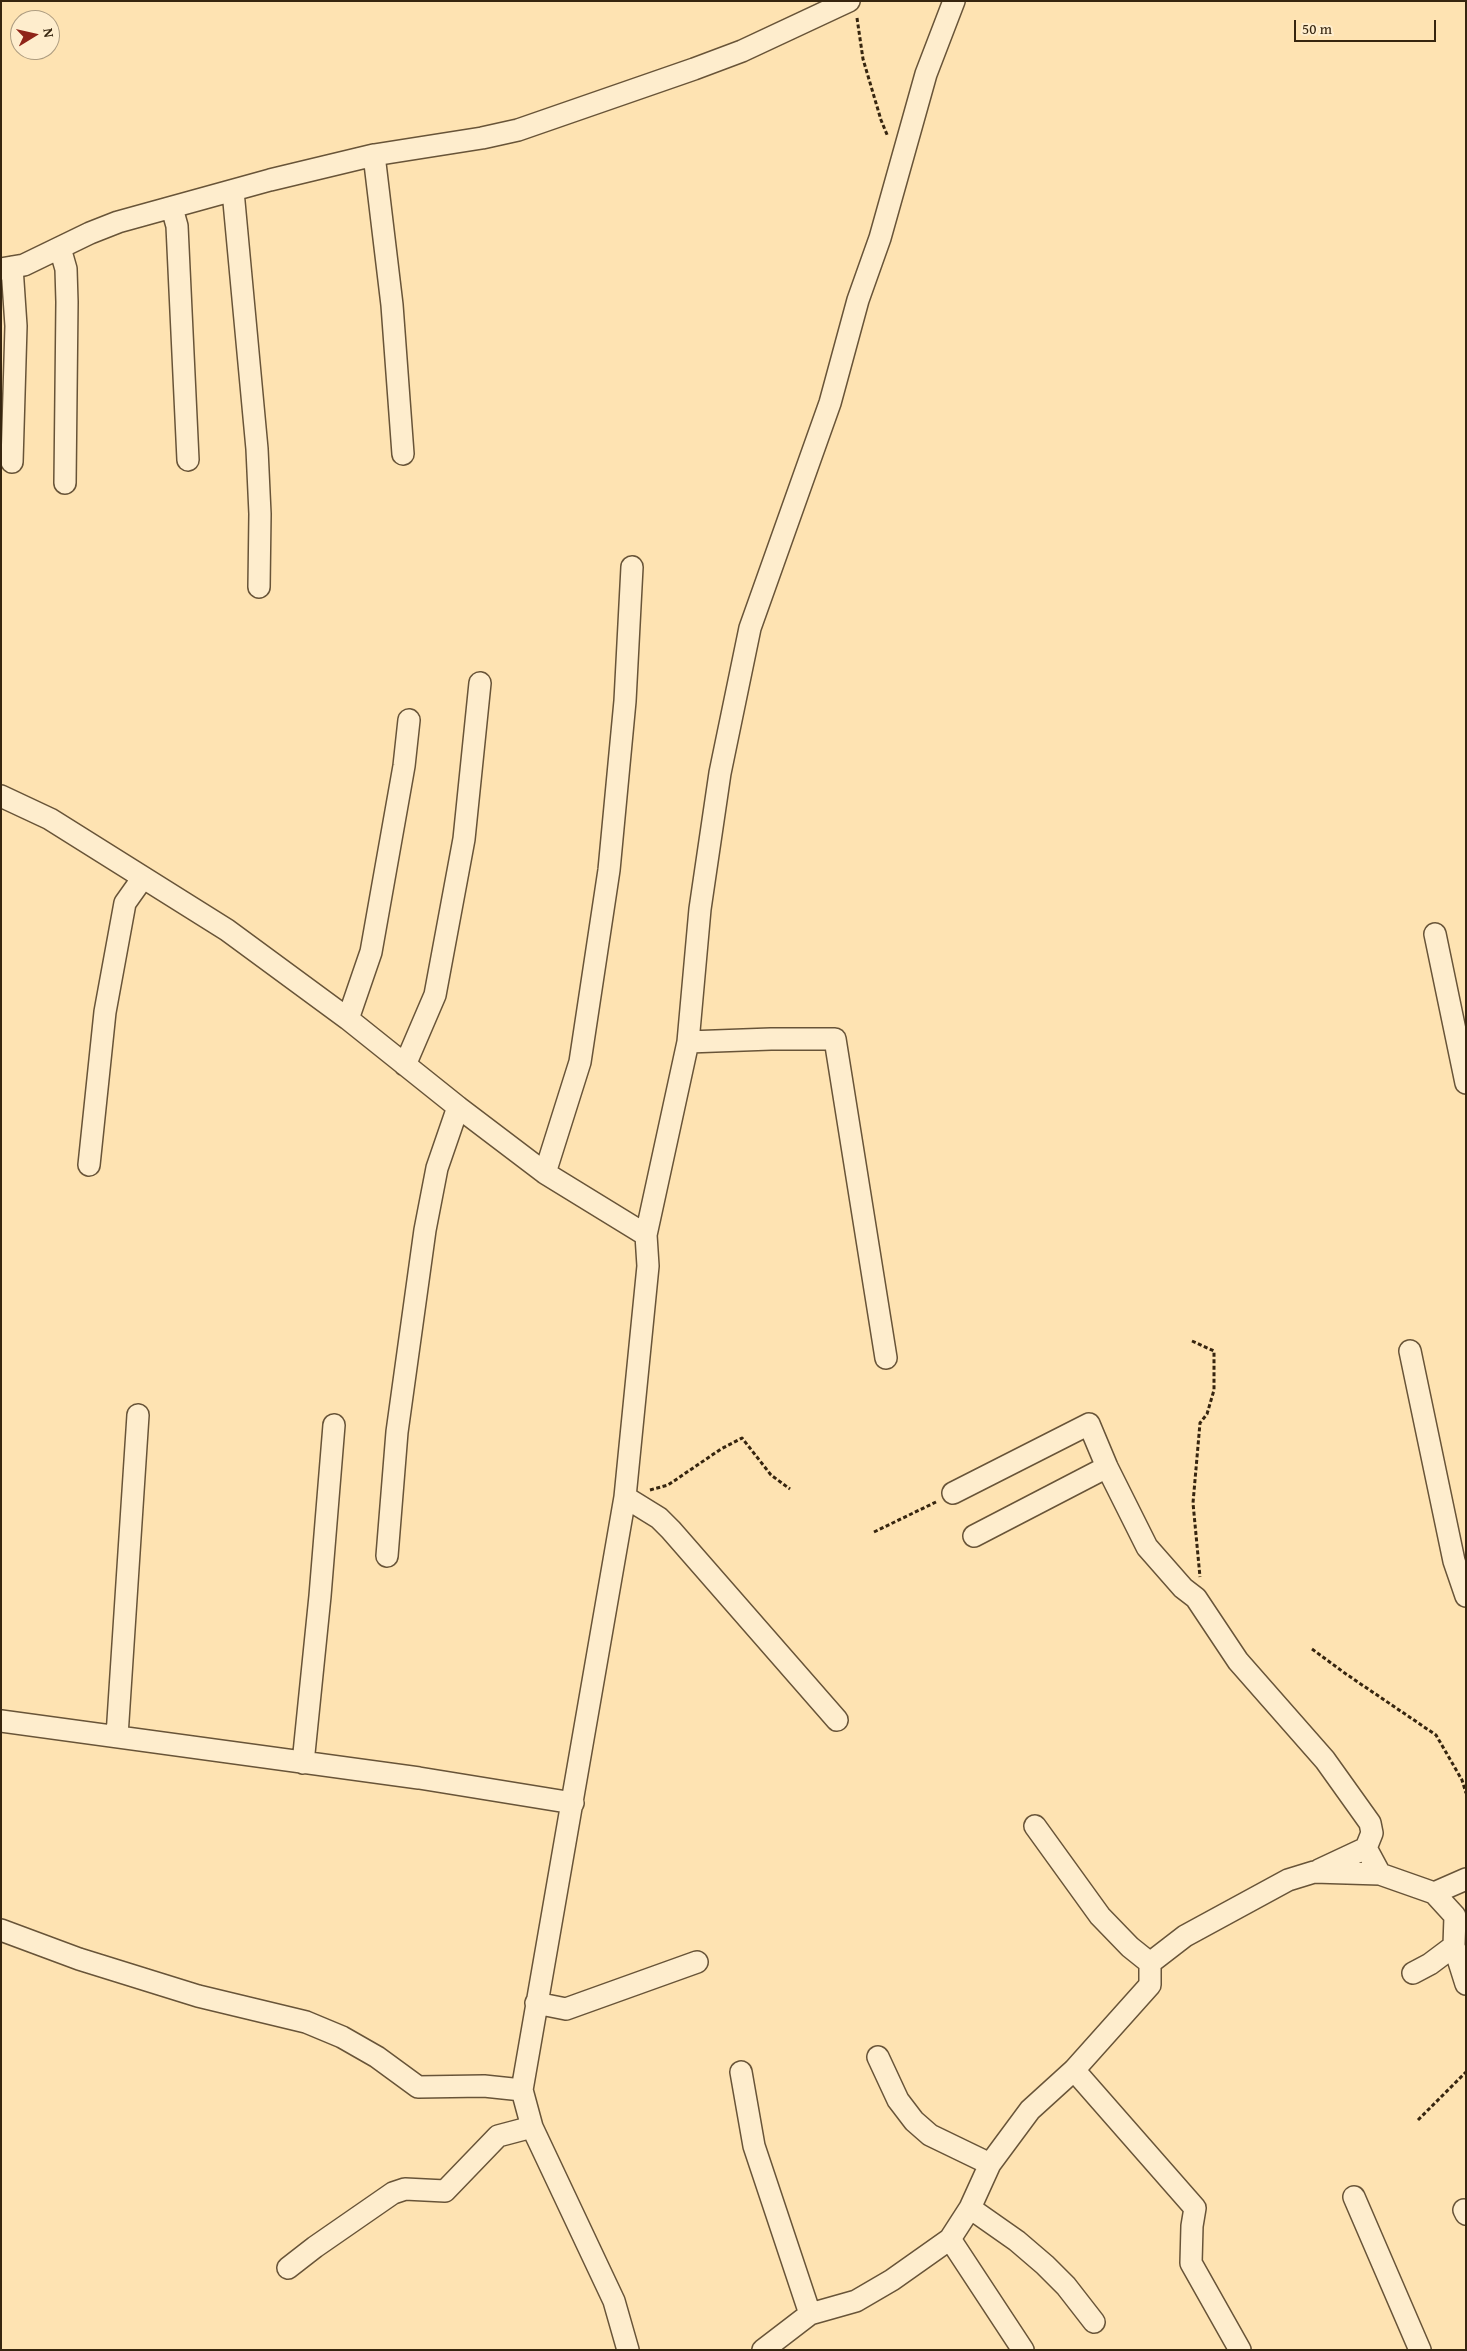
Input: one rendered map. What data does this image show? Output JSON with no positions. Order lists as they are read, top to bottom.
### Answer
{
  "scale_bar": "50 m",
  "north": "right"
}
